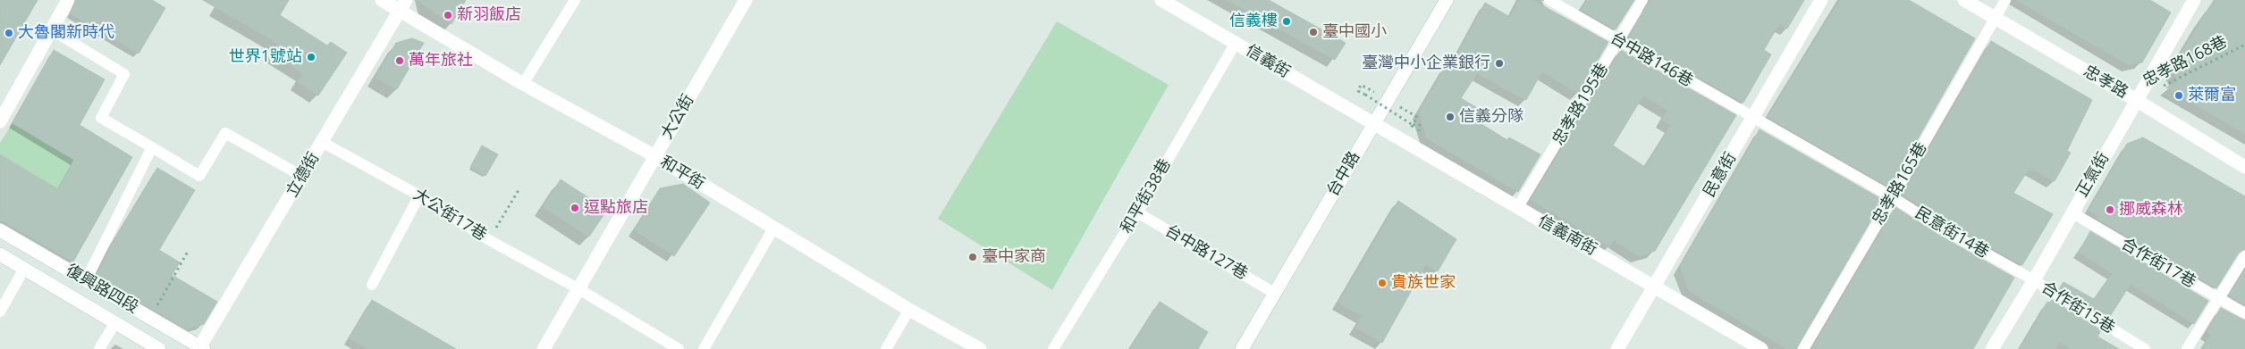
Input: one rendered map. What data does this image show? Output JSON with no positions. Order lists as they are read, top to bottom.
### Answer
{
  "streets": {
    "street": [
      "信義街",
      "忠孝路",
      "大公街",
      "和平街",
      "台中路",
      "立德街",
      "民意街",
      "正氣街",
      "信義南街",
      "復興路四段"
    ],
    "lane": [
      "台中路146巷",
      "忠孝路195巷",
      "忠孝路165巷",
      "和平街38巷",
      "大公街17巷",
      "民意街14巷",
      "台中路127巷",
      "合作街17巷",
      "合作街15巷"
    ],
    "path": ["忠孝路168巷"]
  },
  "crossings": [
    ["台中路146巷", "忠孝路195巷"],
    ["台中路146巷", "民意街"],
    ["台中路146巷", "民意街14巷"],
    ["信義街", "台中路"],
    ["信義街", "和平街38巷"],
    ["信義街", "信義南街"],
    ["忠孝路", "正氣街"],
    ["忠孝路", "忠孝路165巷"],
    ["忠孝路195巷", "信義南街"],
    ["大公街", "和平街"],
    ["大公街", "大公街17巷"],
    ["和平街", "立德街"],
    ["台中路", "信義南街"],
    ["台中路", "台中路127巷"],
    ["立德街", "大公街17巷"],
    ["立德街", "復興路四段"],
    ["民意街", "民意街14巷"],
    ["民意街", "信義南街"],
    ["正氣街", "民意街14巷"],
    ["正氣街", "合作街17巷"],
    ["正氣街", "合作街15巷"],
    ["忠孝路165巷", "民意街14巷"],
    ["和平街38巷", "台中路127巷"],
    ["民意街14巷", "合作街15巷"]
  ],
  "places": [
    "新羽飯店",
    "信義樓",
    "臺中國小",
    "大魯閣新時代",
    "世界1號站",
    "萬年旅社",
    "臺灣中小企業銀行",
    "萊爾富",
    "信義分隊",
    "逗點旅店",
    "挪威森林",
    "臺中家商",
    "貴族世家"
  ]
}
